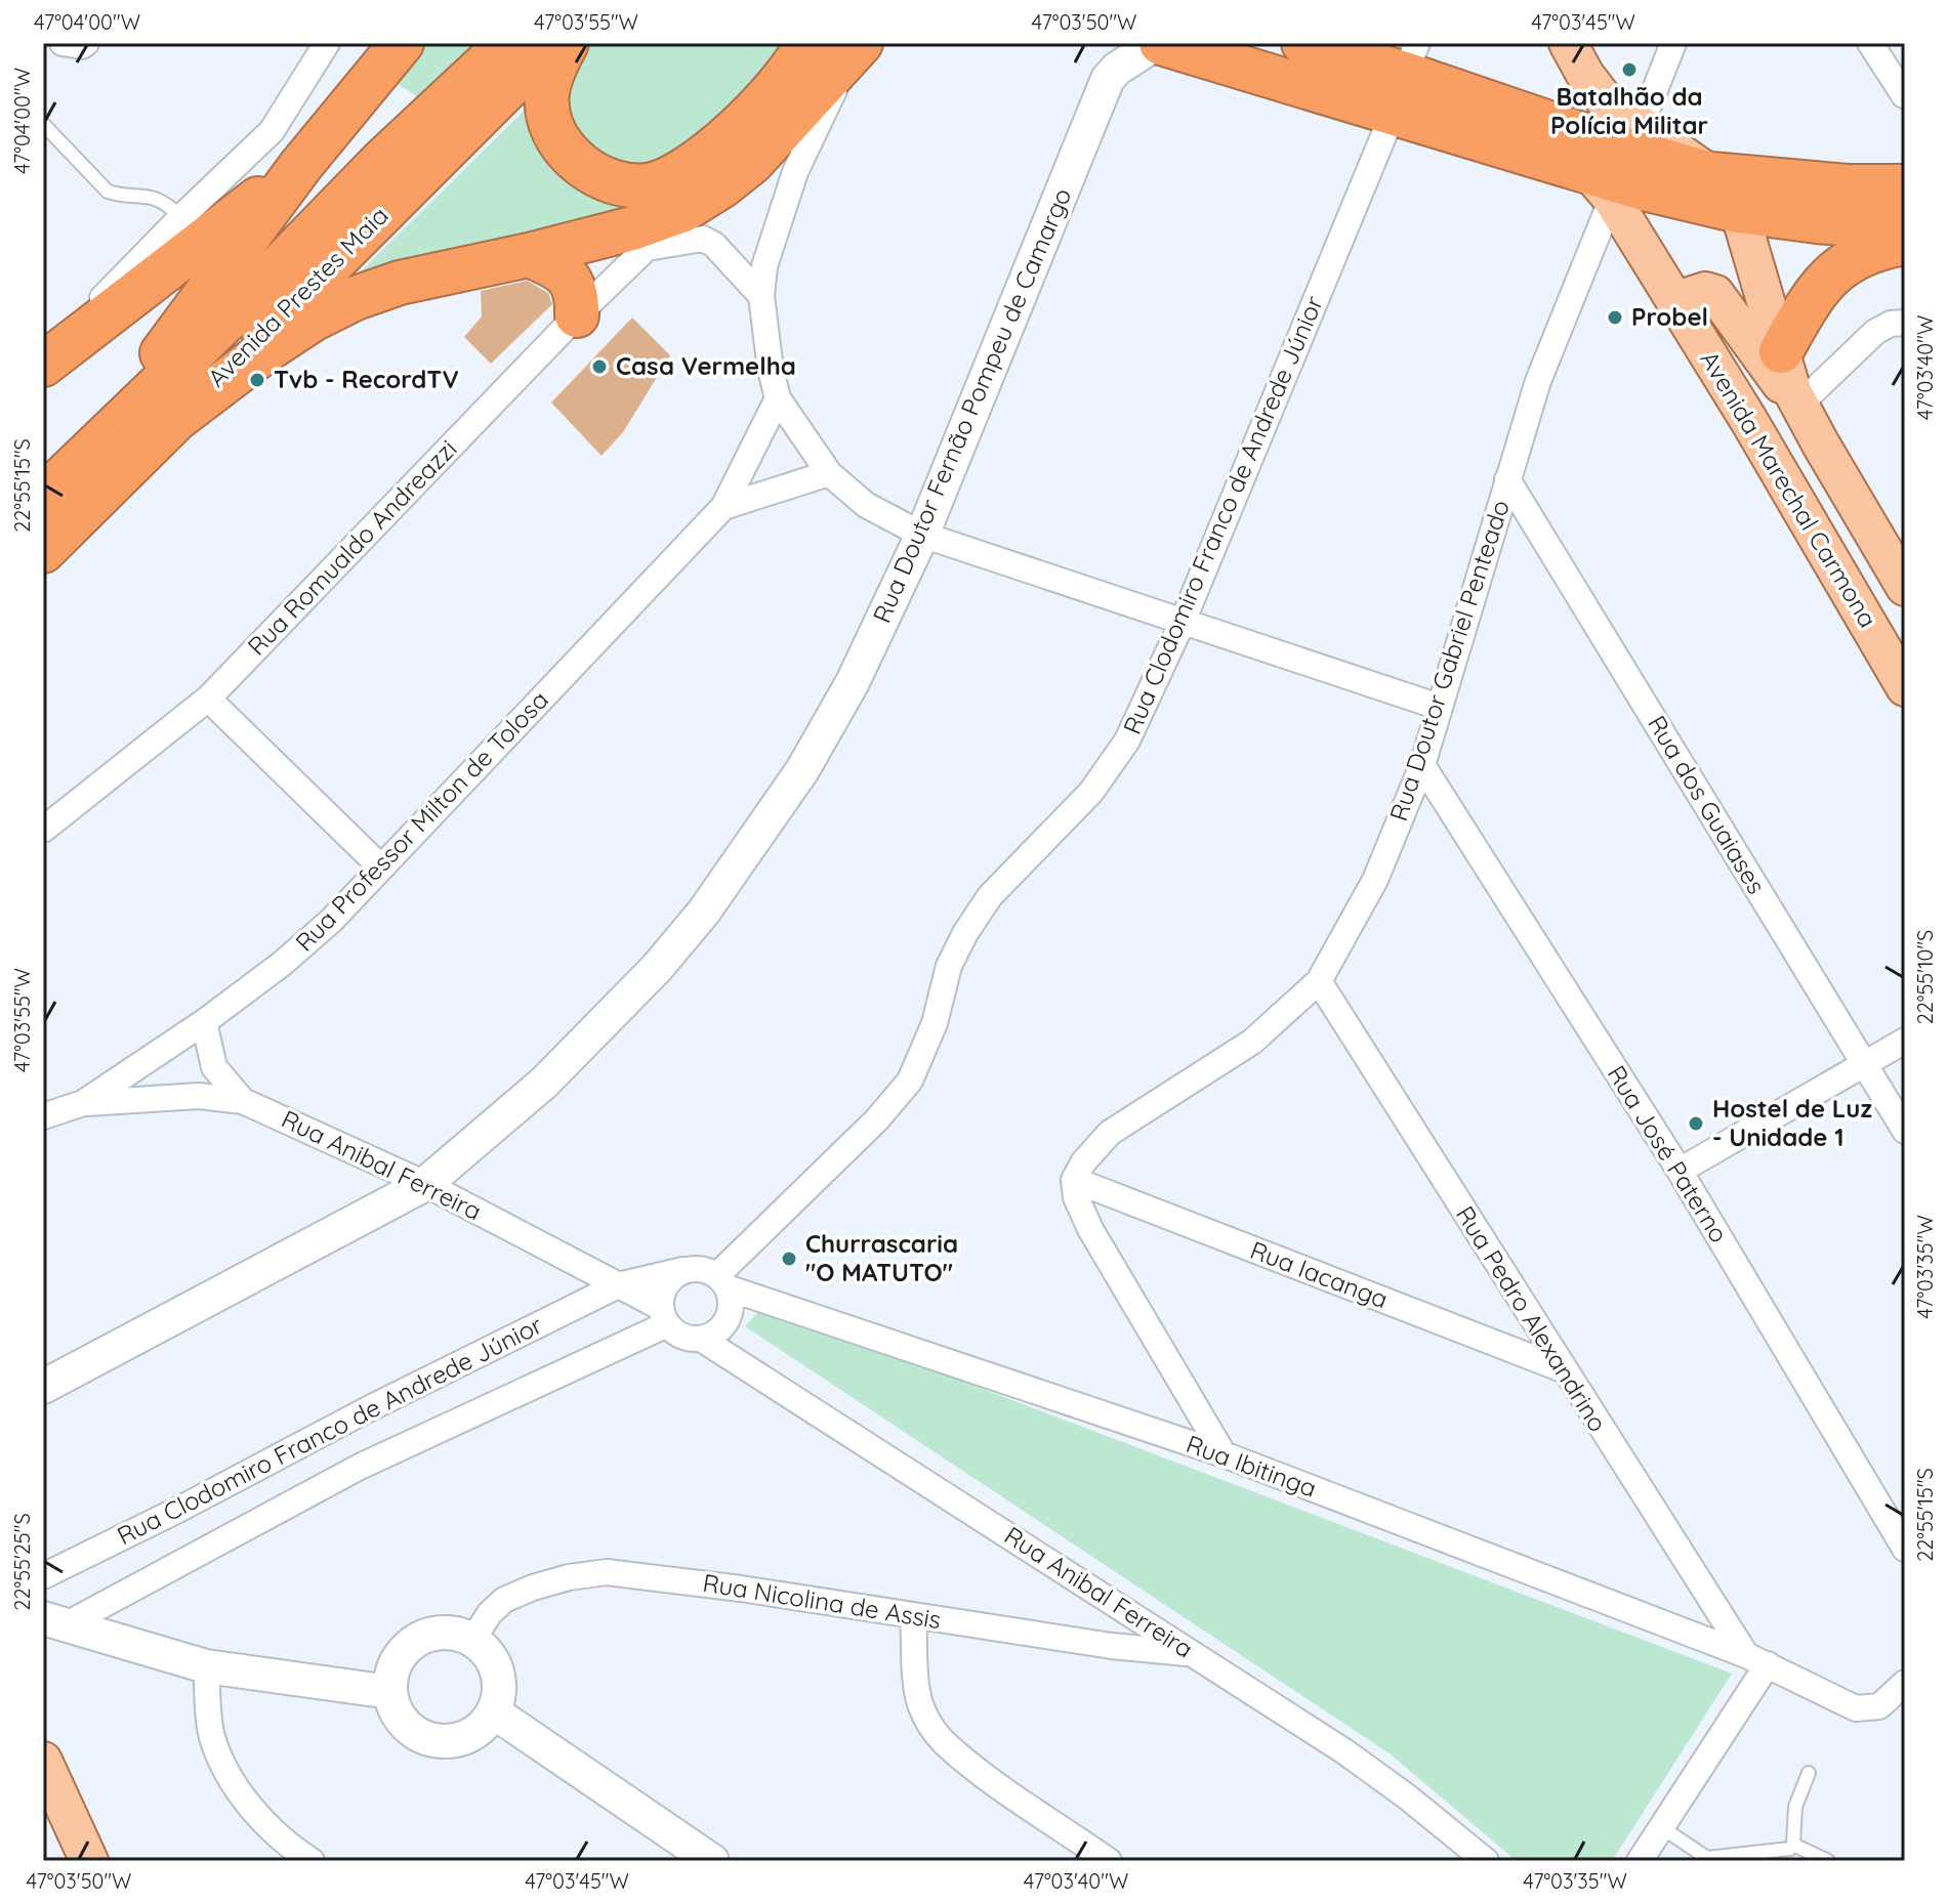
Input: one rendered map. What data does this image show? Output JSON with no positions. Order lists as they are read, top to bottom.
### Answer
{
  "streets": {
    "highway": ["Avenida Prestes Maia"],
    "main road": ["Avenida Marechal Carmona"],
    "street": [
      "Rua Doutor Fernão Pompeu de Camargo",
      "Rua Clodomiro Franco de Andrede Júnior",
      "Rua Romualdo Andreazzi",
      "Rua Doutor Gabriel Penteado",
      "Rua dos Guaiases",
      "Rua Professor Milton de Tolosa",
      "Rua José Paterno",
      "Rua Anibal Ferreira",
      "Rua Iacanga",
      "Rua Pedro Alexandrino",
      "Rua Ibitinga",
      "Rua Nicolina de Assis"
    ]
  },
  "crossings": [
    ["Rua Doutor Fernão Pompeu de Camargo", "Rua Anibal Ferreira"],
    ["Avenida Marechal Carmona", "Rua Doutor Gabriel Penteado"],
    ["Rua Clodomiro Franco de Andrede Júnior", "Rua Anibal Ferreira"],
    ["Rua Clodomiro Franco de Andrede Júnior", "Rua Ibitinga"],
    ["Rua Doutor Gabriel Penteado", "Rua dos Guaiases"],
    ["Rua Doutor Gabriel Penteado", "Rua José Paterno"],
    ["Rua Doutor Gabriel Penteado", "Rua Iacanga"],
    ["Rua Doutor Gabriel Penteado", "Rua Pedro Alexandrino"],
    ["Rua Professor Milton de Tolosa", "Rua Anibal Ferreira"],
    ["Rua Anibal Ferreira", "Rua Ibitinga"],
    ["Rua Anibal Ferreira", "Rua Nicolina de Assis"],
    ["Rua Iacanga", "Rua Pedro Alexandrino"],
    ["Rua Pedro Alexandrino", "Rua Ibitinga"]
  ],
  "places": [
    "Batalhão da Polícia Militar",
    "Probel",
    "Casa Vermelha",
    "Tvb - RecordTV",
    "Hostel de Luz - Unidade 1",
    "Churrascaria \"O MATUTO\""
  ],
  "coordinates": [
    "47°04'00\"W",
    "47°03'55\"W",
    "47°03'50\"W",
    "47°03'45\"W",
    "47°03'40\"W",
    "22°55'15\"S",
    "22°55'10\"S",
    "47°03'35\"W",
    "22°55'25\"S"
  ]
}
